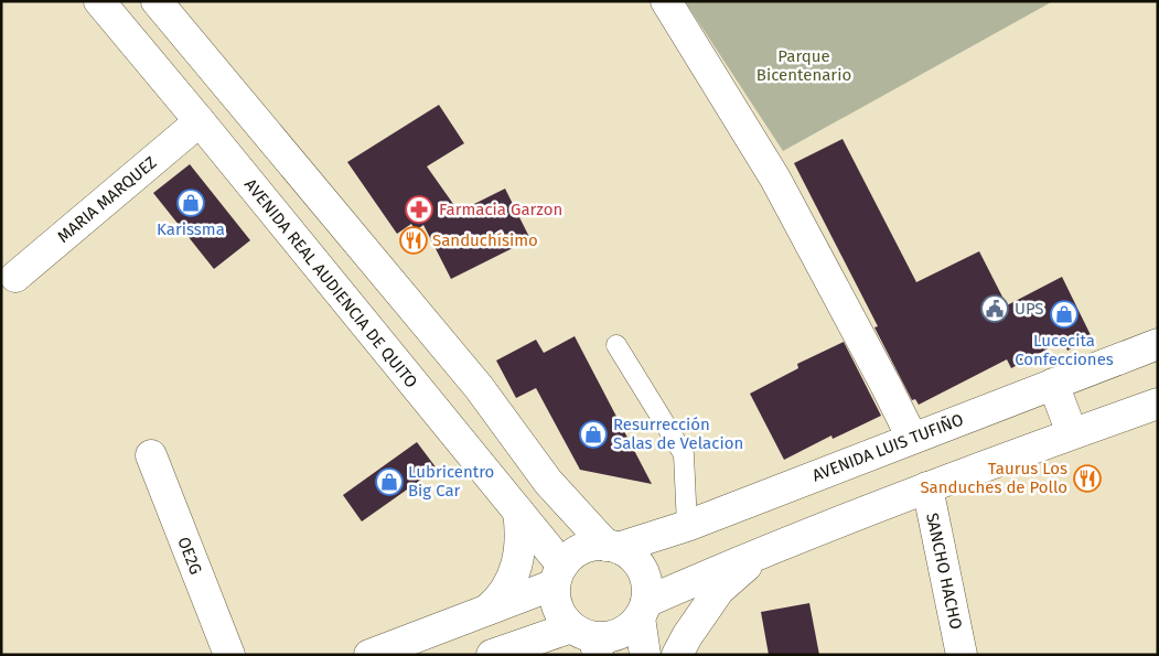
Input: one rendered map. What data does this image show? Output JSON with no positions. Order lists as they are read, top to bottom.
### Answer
{
  "streets": {
    "main road": [
      "MARIA MARQUEZ",
      "AVENIDA REAL AUDIENCIA DE QUITO",
      "AVENIDA LUIS TUFIÑO",
      "OE2G",
      "SANCHO HACHO"
    ]
  },
  "crossings": [
    ["MARIA MARQUEZ", "AVENIDA REAL AUDIENCIA DE QUITO"],
    ["AVENIDA REAL AUDIENCIA DE QUITO", "AVENIDA LUIS TUFIÑO"]
  ],
  "parks": ["Parque Bicentenario"],
  "places": {
    "shop": [
      "Karissma",
      "Lucecita Confecciones",
      "Resurrección Salas de Velacion",
      "Lubricentro Big Car"
    ],
    "pharmacy": ["Farmacia Garzon"],
    "restaurant": ["Sanduchísimo", "Taurus Los Sanduches de Pollo"],
    "public building": ["UPS"]
  }
}
